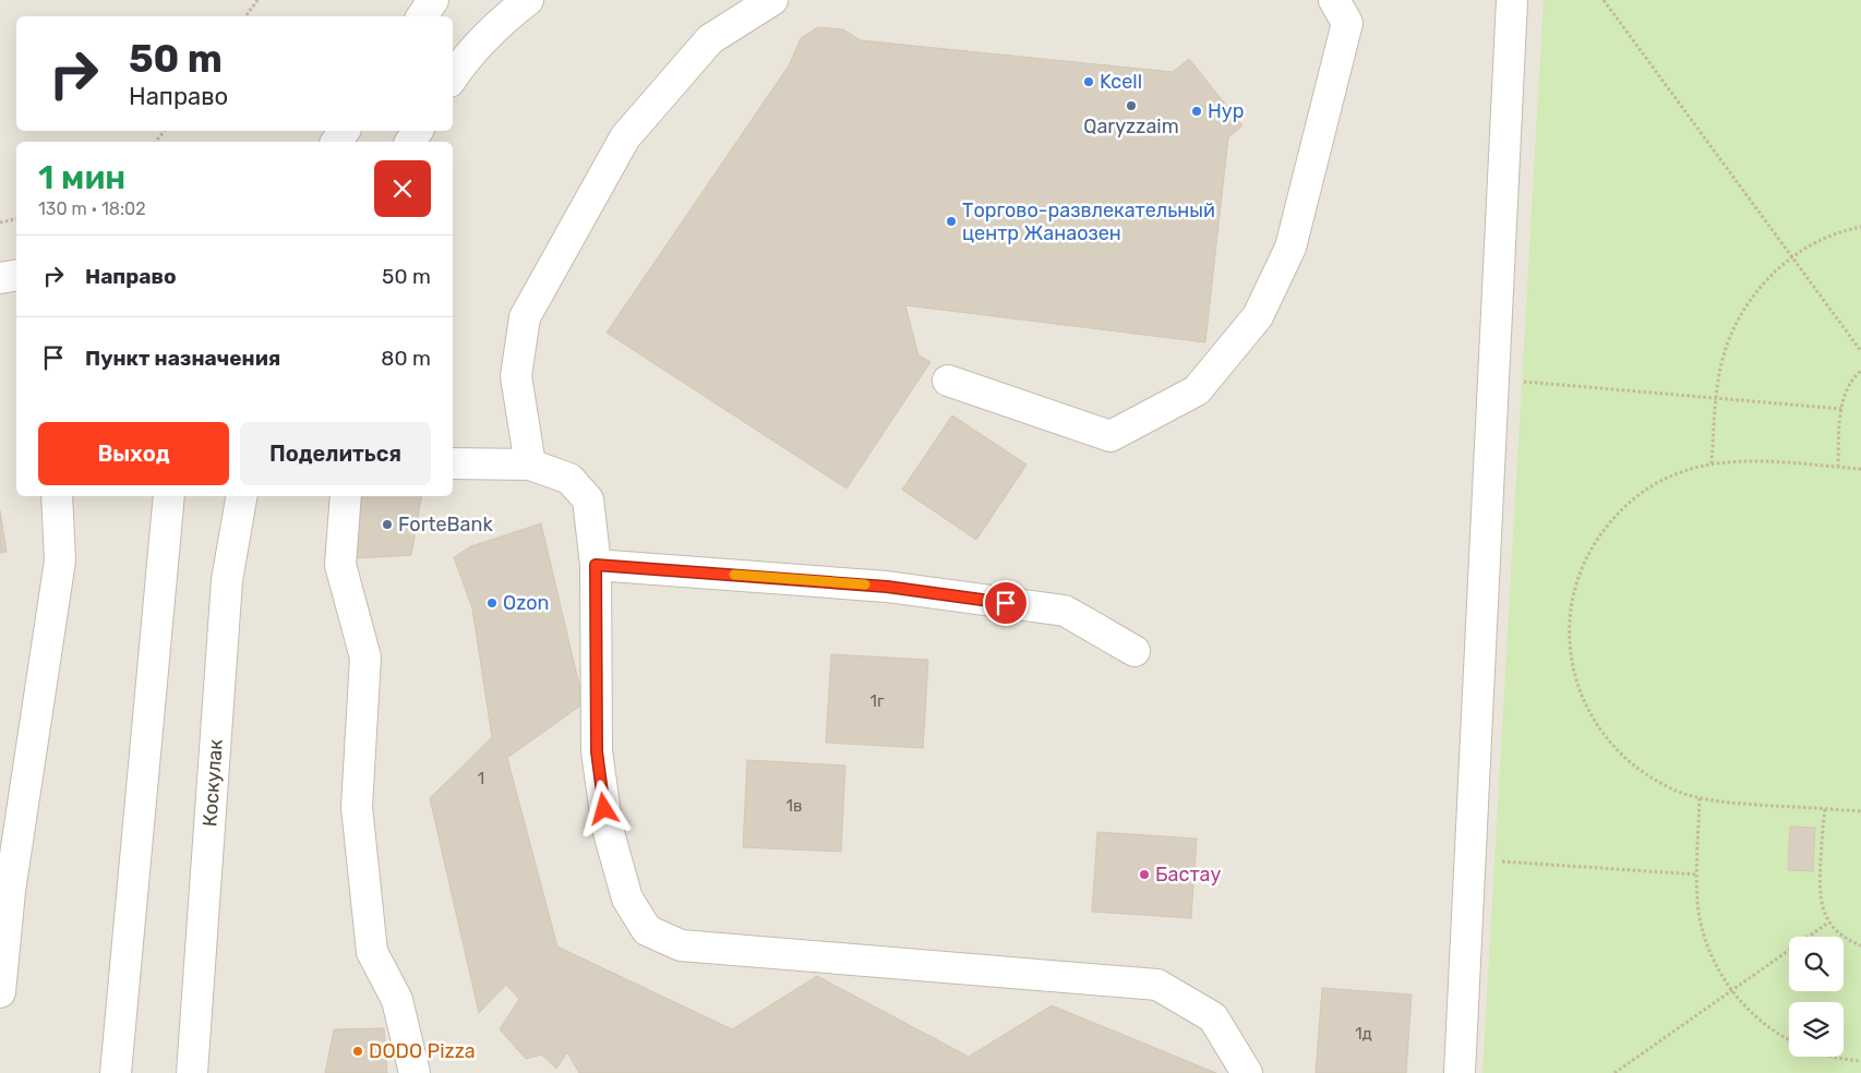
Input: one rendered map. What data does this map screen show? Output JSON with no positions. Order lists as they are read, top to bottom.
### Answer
{
  "streets": {
    "street": ["Коскулак"]
  },
  "places": [
    "Kcell",
    "Qaryzzaim",
    "Нур",
    "Торгово-развлекательный центр Жанаозен",
    "ForteBank",
    "Ozon",
    "Бастау",
    "DODO Pizza"
  ],
  "house_numbers": [
    "1г",
    "1",
    "1в",
    "1д"
  ],
  "page": {
    "turn": ["50 m", "Направо"],
    "heading": ["1 мин", "130 m · 18:02"],
    "list": [
      {
        "name": "Направо",
        "value": "50 m"
      },
      {
        "name": "Пункт назначения",
        "value": "80 m"
      }
    ],
    "buttons": ["Выход", "Поделиться"]
  }
}
